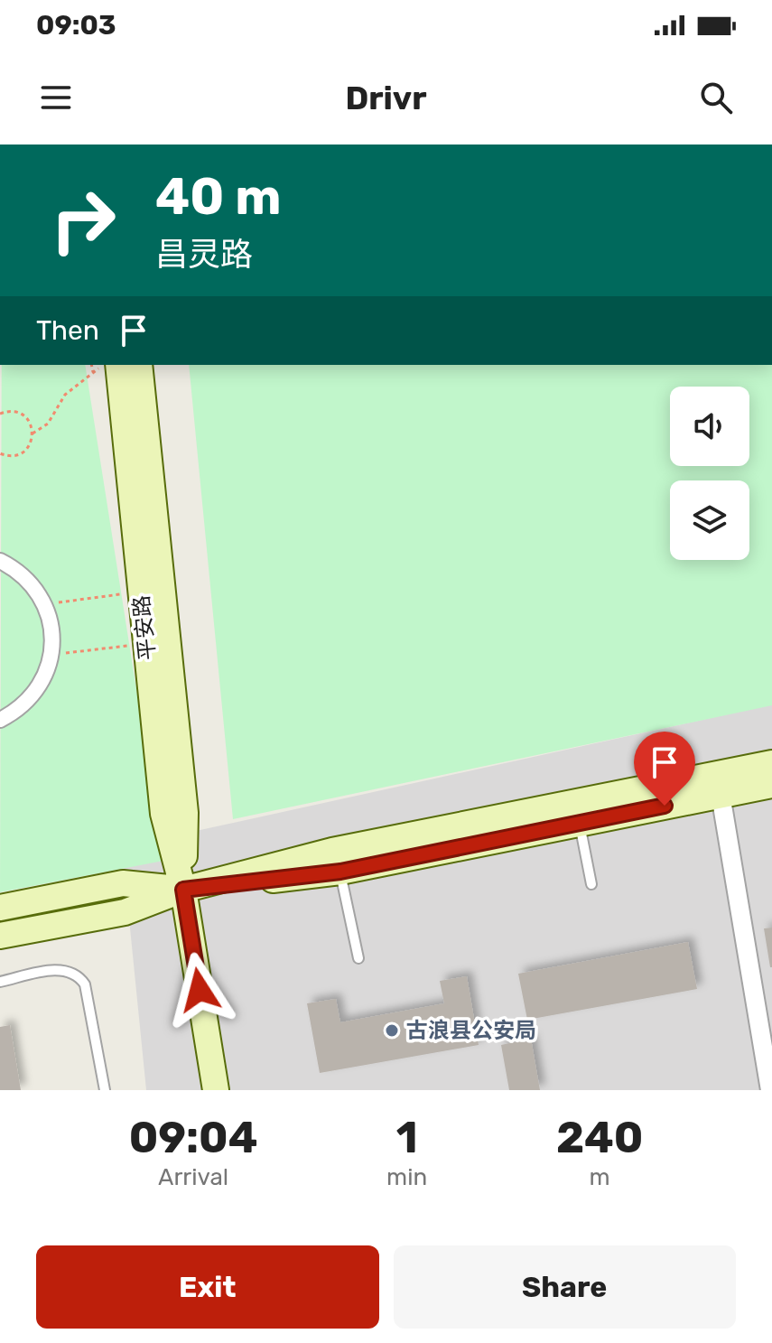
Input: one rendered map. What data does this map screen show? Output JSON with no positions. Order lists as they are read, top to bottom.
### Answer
{
  "streets": {
    "main road": ["平安路"]
  },
  "places": ["古浪县公安局"],
  "page": {
    "status": "09:03",
    "header": "Drivr",
    "turn": ["40 m", "昌灵路"],
    "then": "Then",
    "eta": [
      "09:04",
      "Arrival",
      "1",
      "min",
      "240",
      "m"
    ],
    "buttons": ["Exit", "Share"]
  }
}
